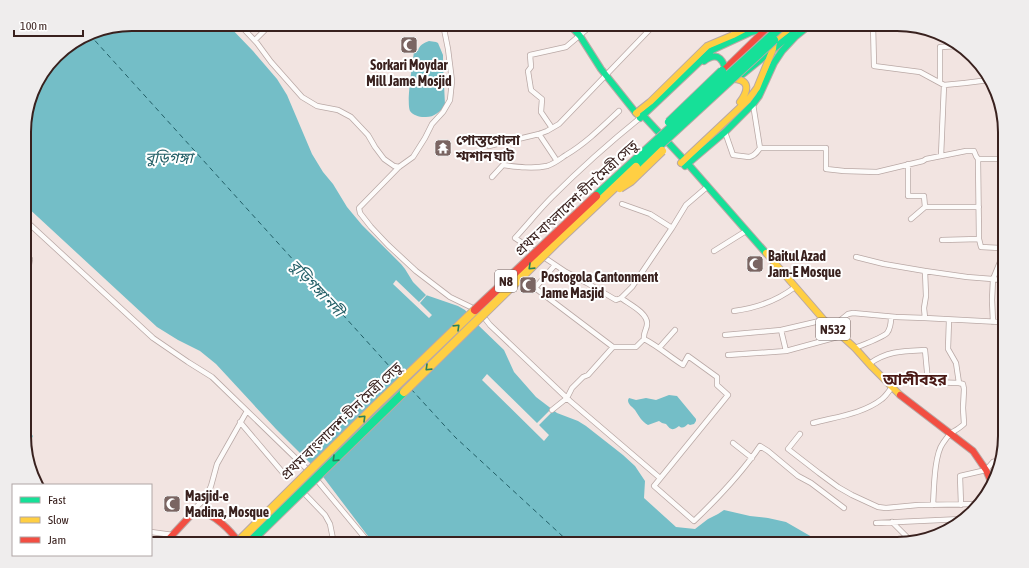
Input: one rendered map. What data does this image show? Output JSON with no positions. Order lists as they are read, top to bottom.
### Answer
{
  "streets": {
    "main road": ["প্রথম বাংলাদেশ-চীন মৈত্রী সেতু", "N8", "N532"]
  },
  "crossings": [
    ["প্রথম বাংলাদেশ-চীন মৈত্রী সেতু", "N8"]
  ],
  "districts": ["আলীবহর"],
  "water": ["বুড়িগঙ্গা", "বুড়িগঙ্গা নদী"],
  "places": {
    "mosque": [
      "Sorkari Moydar Mill Jame Mosjid",
      "Baitul Azad Jam-E Mosque",
      "Postogola Cantonment Jame Masjid",
      "Masjid-e Madina, Mosque"
    ],
    "temple": ["পোস্তগোলা শ্মশান ঘাট"]
  },
  "legend": ["Fast", "Slow", "Jam"],
  "scale_bar": "100 m"
}
